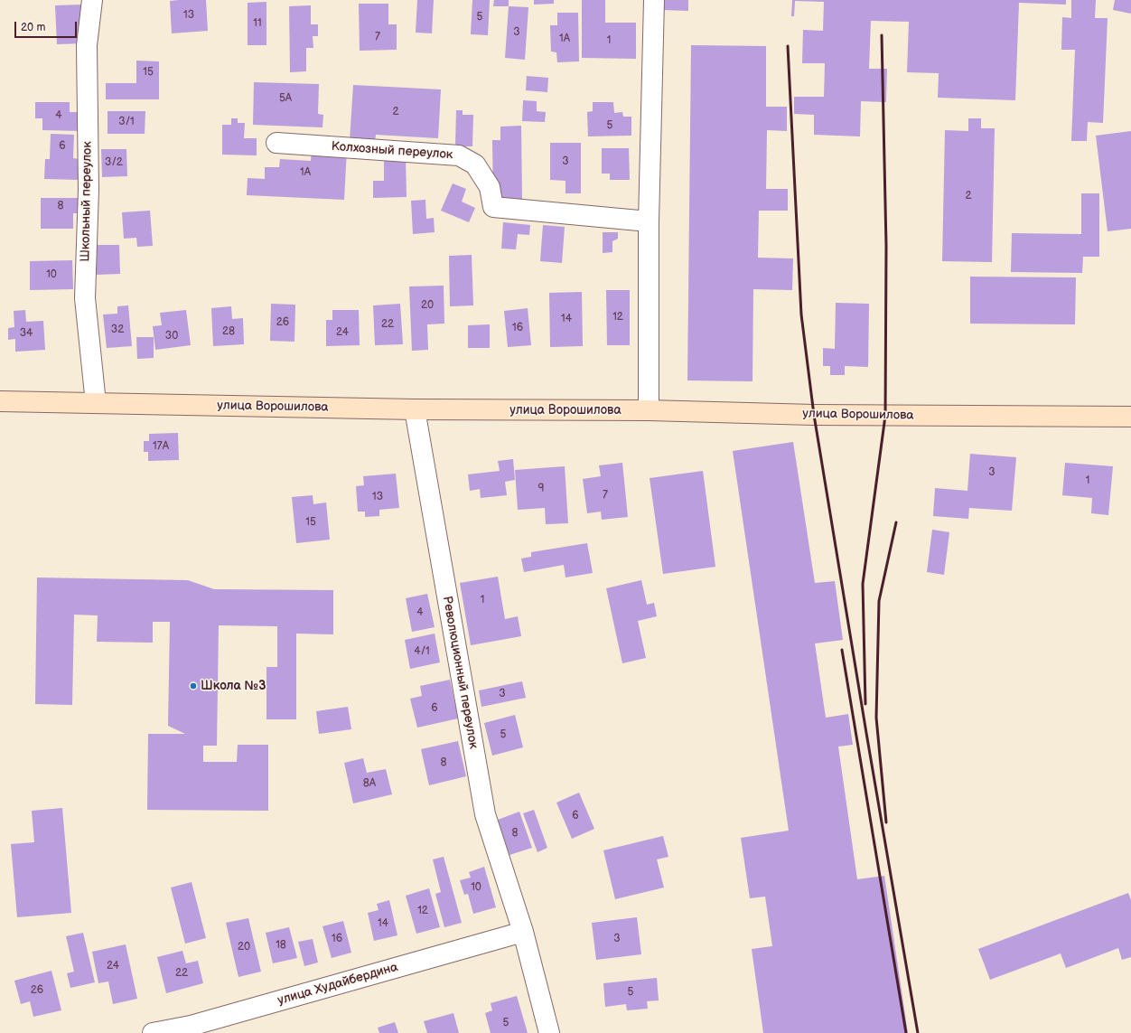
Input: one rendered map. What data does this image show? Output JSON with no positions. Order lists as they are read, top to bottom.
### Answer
{
  "streets": {
    "street": [
      "Колхозный переулок",
      "Школьный переулок",
      "улица Ворошилова",
      "Революционный переулок",
      "улица Худайбердина"
    ]
  },
  "crossings": [
    ["Школьный переулок", "улица Ворошилова"],
    ["улица Ворошилова", "Революционный переулок"],
    ["Революционный переулок", "улица Худайбердина"]
  ],
  "places": ["Школа №3"],
  "house_numbers": [
    "13",
    "5",
    "11",
    "3",
    "7",
    "1А",
    "1",
    "15",
    "5А",
    "2",
    "4",
    "3/1",
    "5",
    "6",
    "3",
    "3/2",
    "1А",
    "2",
    "8",
    "10",
    "20",
    "12",
    "14",
    "26",
    "22",
    "16",
    "32",
    "28",
    "24",
    "34",
    "30",
    "17А",
    "3",
    "1",
    "9",
    "7",
    "13",
    "15",
    "1",
    "4",
    "4/1",
    "3",
    "6",
    "5",
    "8",
    "8А",
    "6",
    "8",
    "10",
    "12",
    "14",
    "16",
    "3",
    "18",
    "20",
    "24",
    "22",
    "26",
    "5",
    "5"
  ],
  "scale_bar": "20 m"
}
